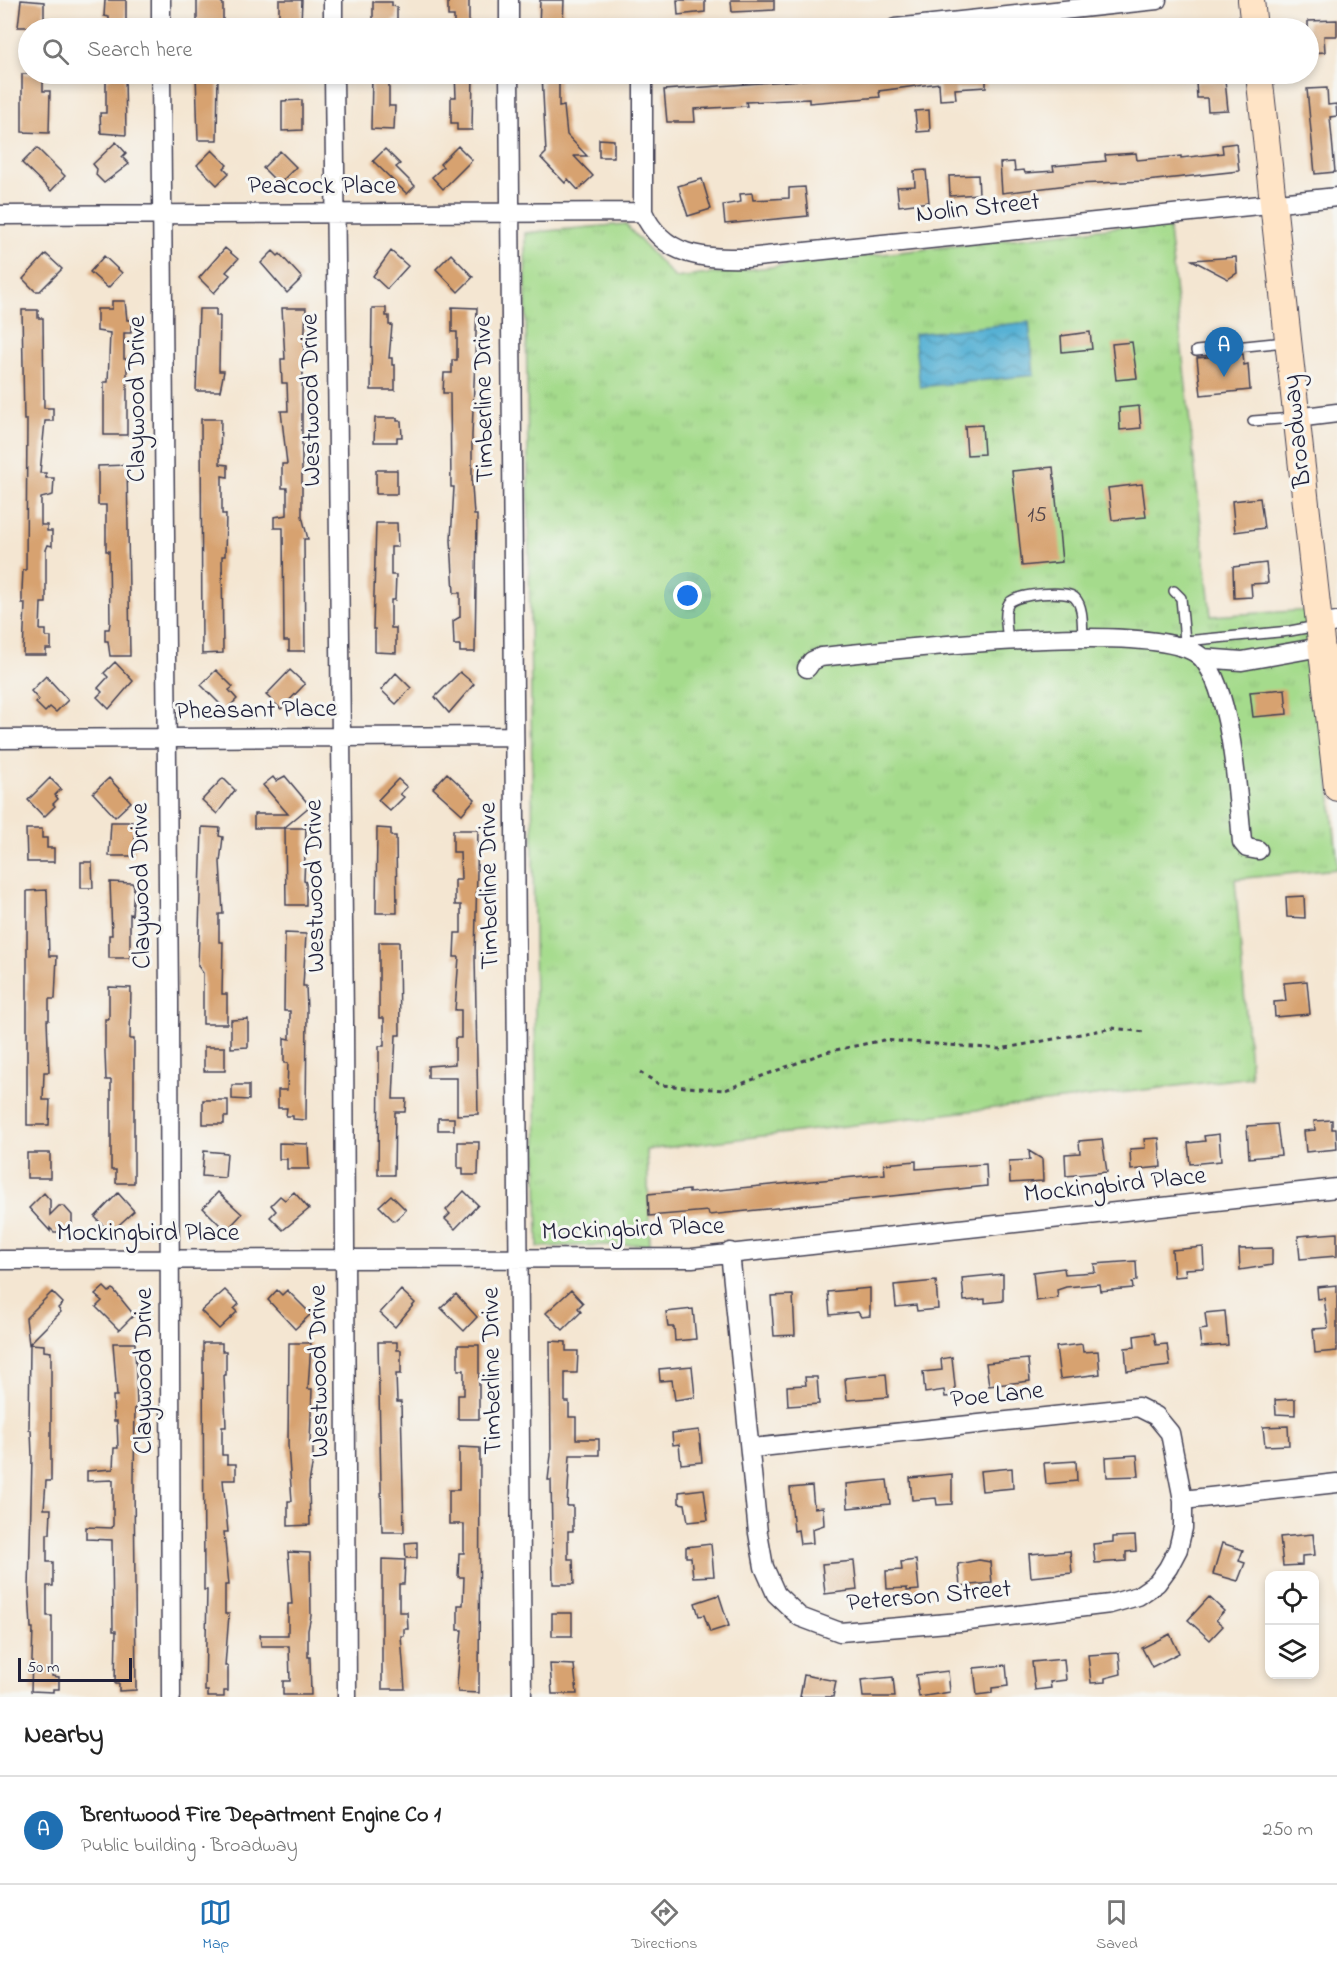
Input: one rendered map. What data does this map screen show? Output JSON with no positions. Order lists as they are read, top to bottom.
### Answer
{
  "streets": {
    "street": [
      "Peacock Place",
      "Nolin Street",
      "Claywood Drive",
      "Timberline Drive",
      "Westwood Drive",
      "Broadway",
      "Pheasant Place",
      "Mockingbird Place",
      "Poe Lane",
      "Peterson Street"
    ]
  },
  "crossings": [
    ["Peacock Place", "Nolin Street"],
    ["Peacock Place", "Claywood Drive"],
    ["Peacock Place", "Timberline Drive"],
    ["Peacock Place", "Westwood Drive"],
    ["Nolin Street", "Broadway"],
    ["Claywood Drive", "Pheasant Place"],
    ["Claywood Drive", "Mockingbird Place"],
    ["Timberline Drive", "Pheasant Place"],
    ["Timberline Drive", "Mockingbird Place"],
    ["Westwood Drive", "Pheasant Place"],
    ["Westwood Drive", "Mockingbird Place"],
    ["Mockingbird Place", "Peterson Street"],
    ["Poe Lane", "Peterson Street"]
  ],
  "house_numbers": ["15"],
  "scale_bar": "50 m",
  "page": {
    "search": "Search here",
    "pins": "A",
    "scale": "50 m",
    "heading": "Nearby",
    "list": [
      {
        "mark": "A",
        "name": "Brentwood Fire Department Engine Co 1",
        "note": "Public building · Broadway",
        "value": "250 m"
      }
    ],
    "nav": ["Map", "Directions", "Saved"]
  }
}
